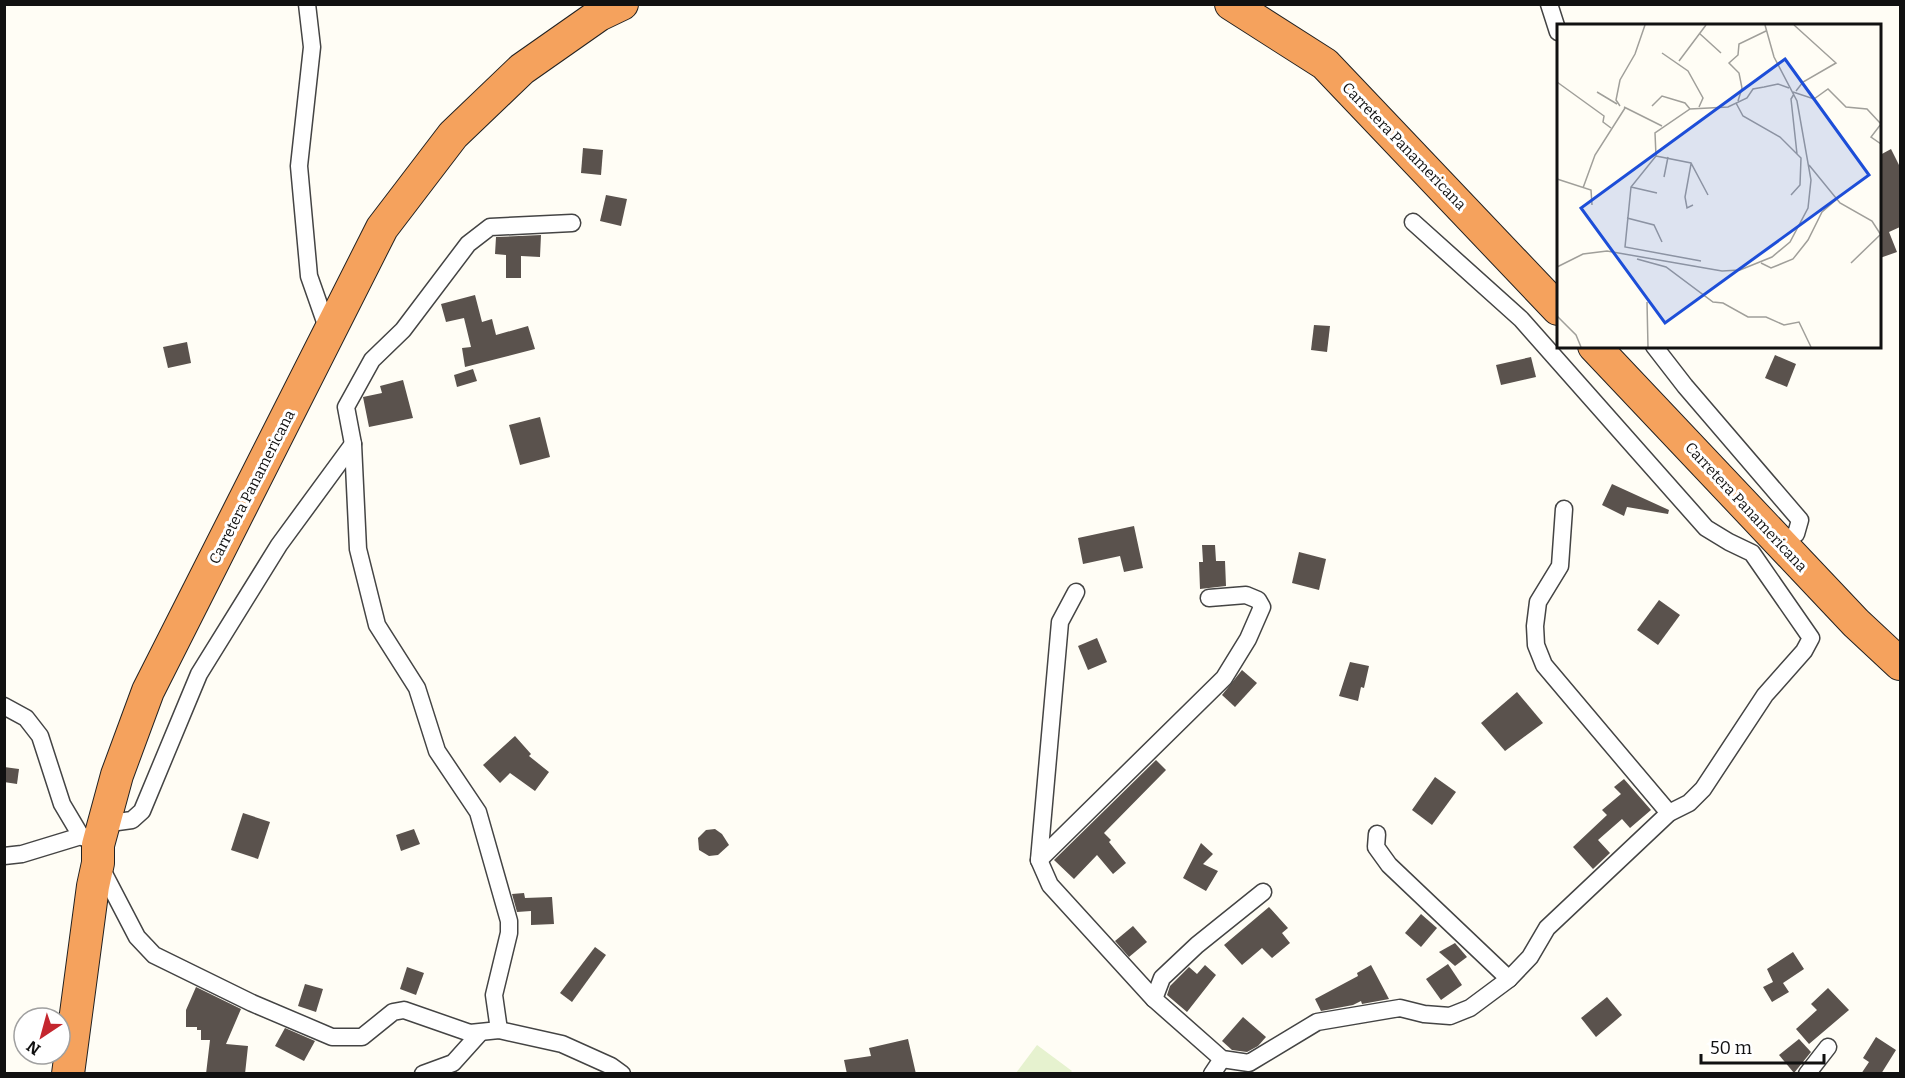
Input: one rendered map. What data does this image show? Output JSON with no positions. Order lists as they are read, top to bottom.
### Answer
{
  "streets": {
    "highway": ["Carretera Panamericana"]
  },
  "scale_bar": "50 m",
  "north": "bottom left"
}
